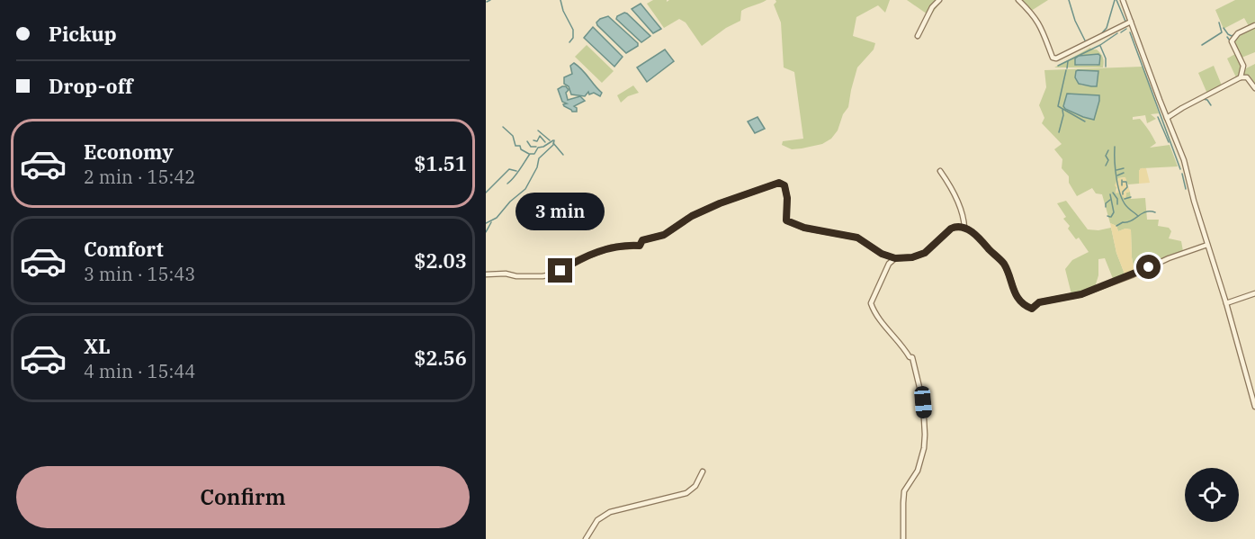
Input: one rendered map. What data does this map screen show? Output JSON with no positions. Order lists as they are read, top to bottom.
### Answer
{
  "page": {
    "banner": ["Pickup", "Drop-off"],
    "list": [
      {
        "name": "Economy",
        "note": "2 min · 15:42",
        "value": "$1.51"
      },
      {
        "name": "Comfort",
        "note": "3 min · 15:43",
        "value": "$2.03"
      },
      {
        "name": "XL",
        "note": "4 min · 15:44",
        "value": "$2.56"
      }
    ],
    "bubble": "3 min",
    "buttons": "Confirm"
  }
}
